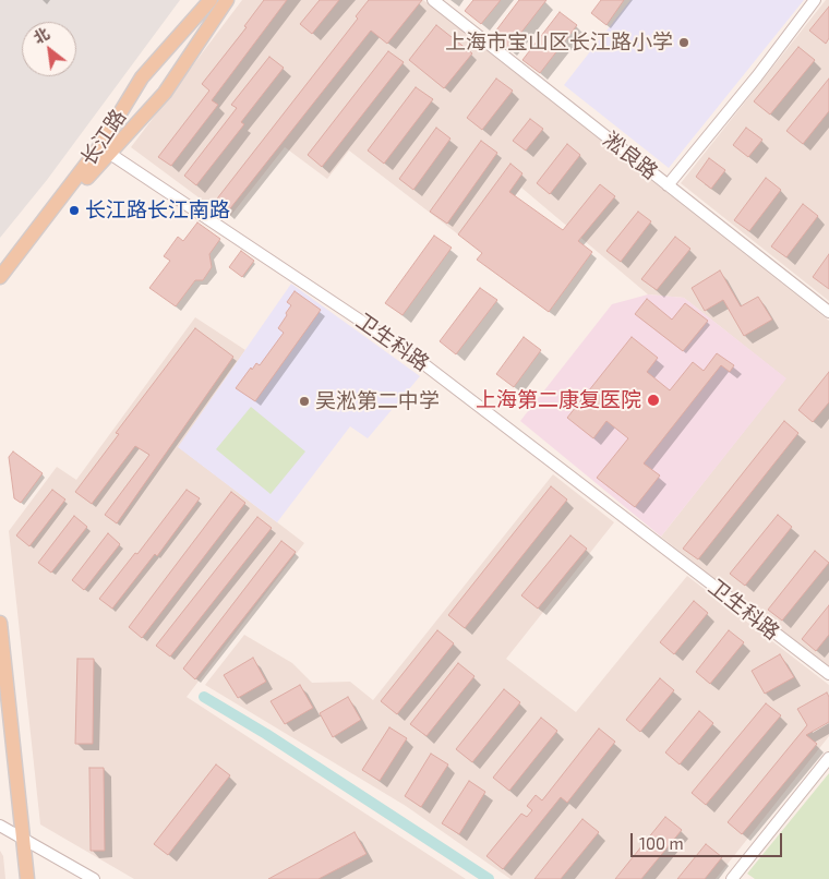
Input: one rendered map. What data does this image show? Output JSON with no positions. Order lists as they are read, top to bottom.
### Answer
{
  "streets": {
    "main road": ["长江路"],
    "street": ["淞良路", "卫生科路"]
  },
  "crossings": [
    ["长江路", "卫生科路"]
  ],
  "places": [
    "上海市宝山区长江路小学",
    "长江路长江南路",
    "上海第二康复医院",
    "吴淞第二中学"
  ],
  "scale_bar": "100 m",
  "north": "top left"
}
